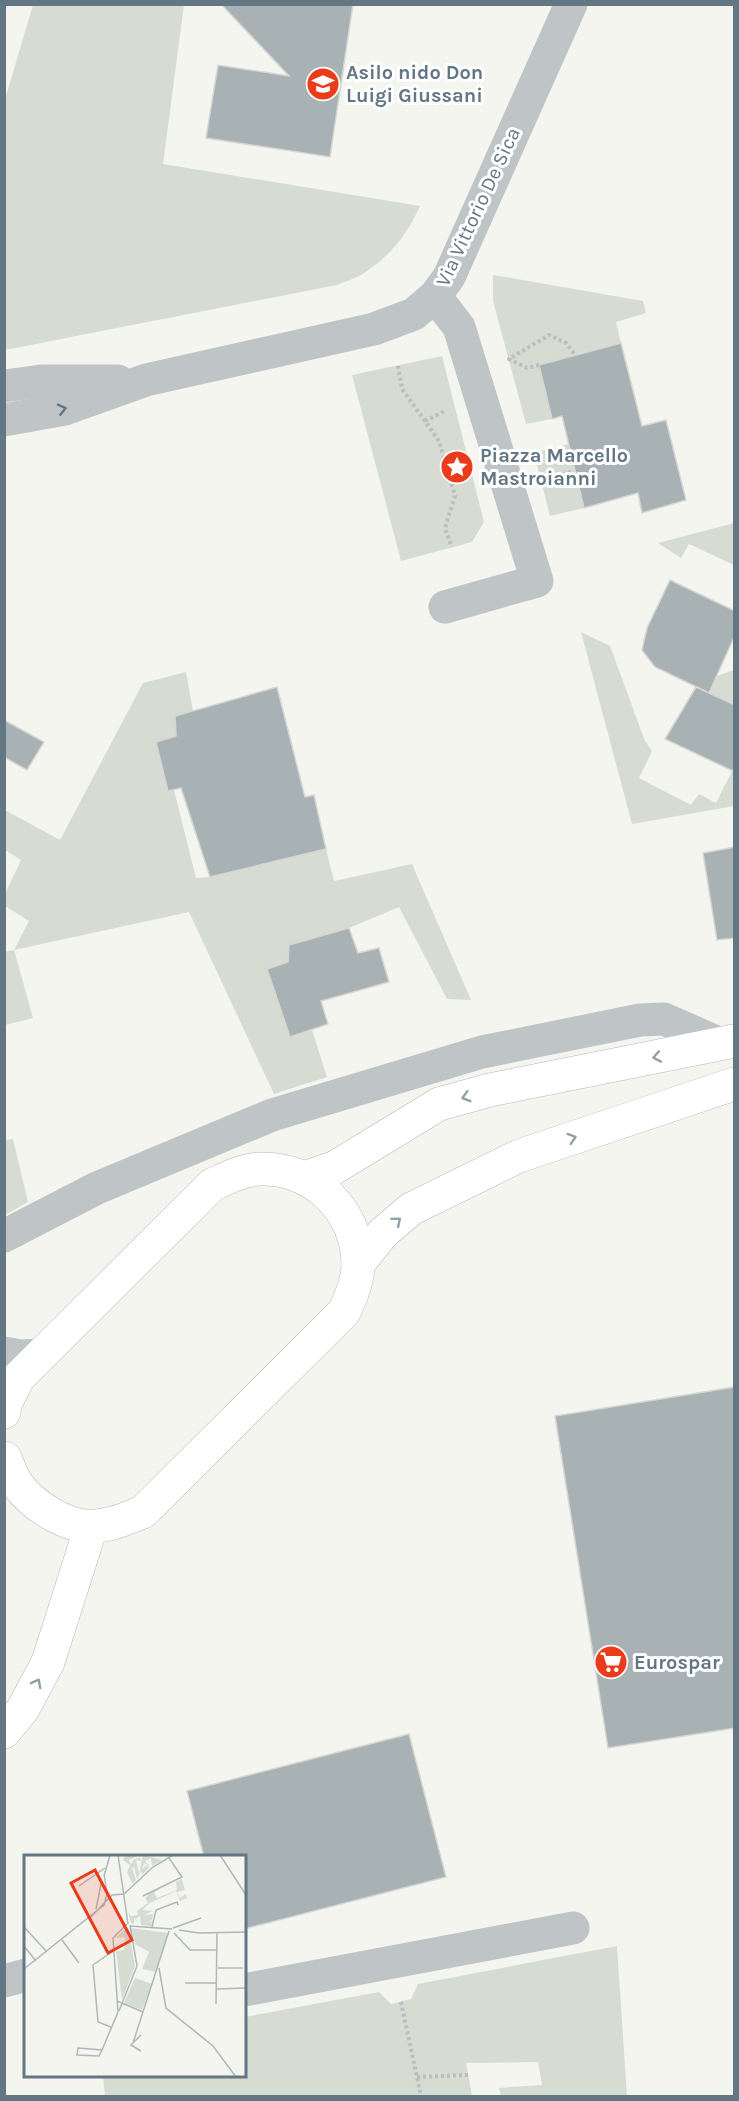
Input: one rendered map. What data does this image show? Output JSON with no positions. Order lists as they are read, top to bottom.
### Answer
{
  "streets": {
    "street": ["Via Vittorio De Sica"]
  },
  "places": {
    "school or university": ["Asilo nido Don Luigi Giussani"],
    "place": ["Piazza Marcello Mastroianni"],
    "supermarket": ["Eurospar"]
  }
}
